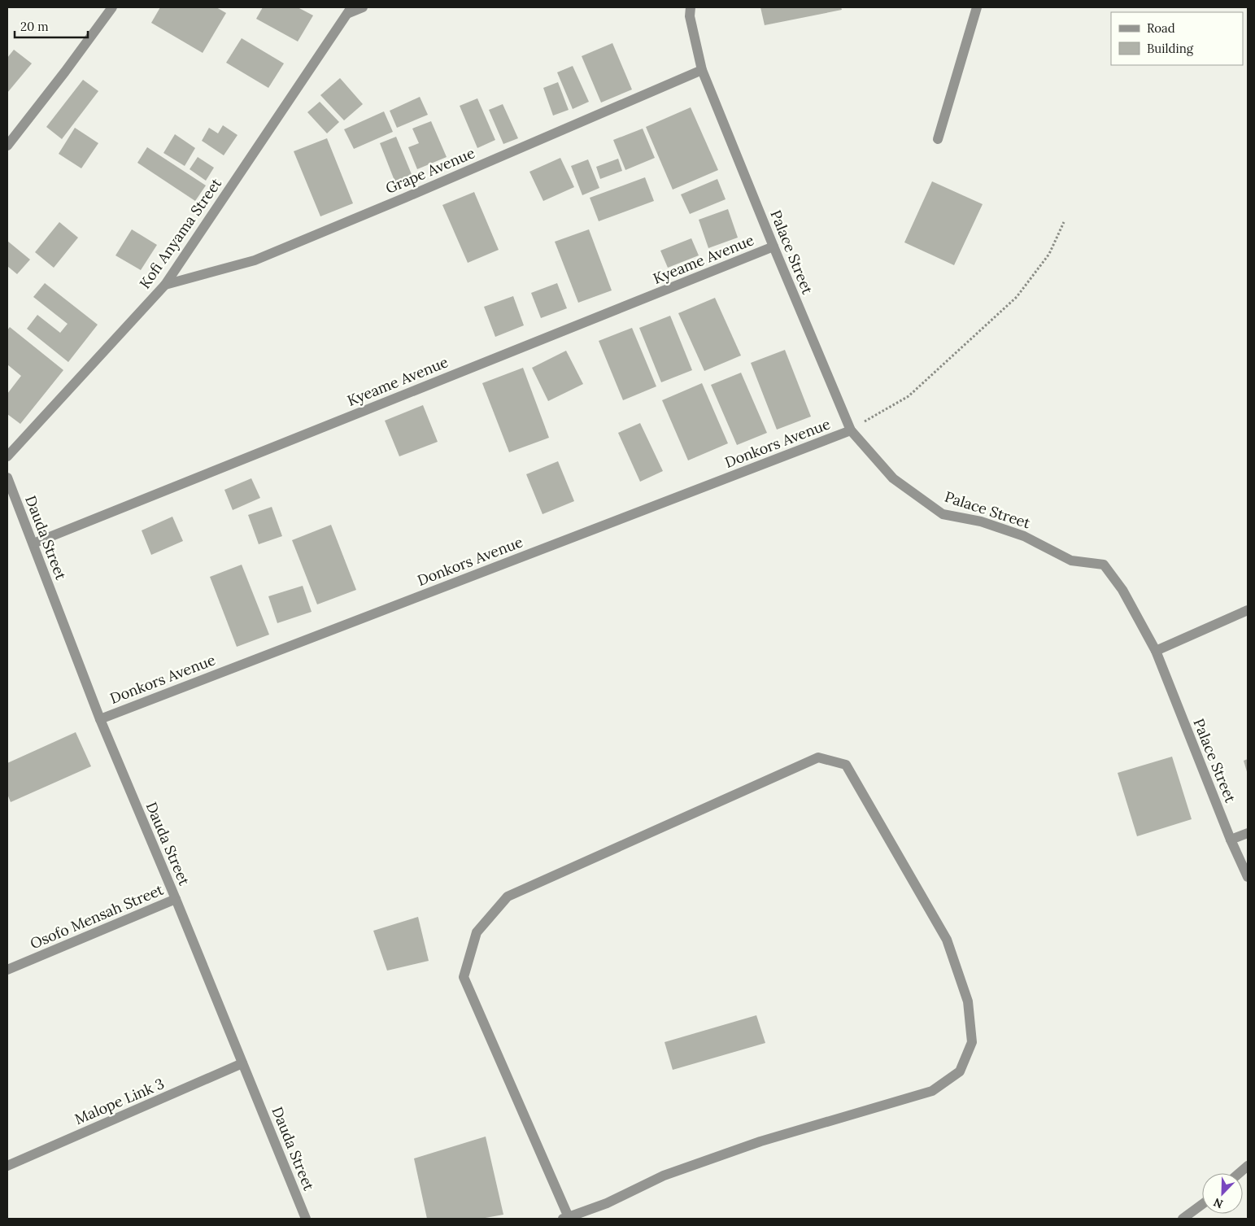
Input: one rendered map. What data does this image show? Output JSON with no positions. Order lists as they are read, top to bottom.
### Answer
{
  "streets": {
    "street": [
      "Grape Avenue",
      "Kofi Anyama Street",
      "Palace Street",
      "Kyeame Avenue",
      "Donkors Avenue",
      "Dauda Street",
      "Osofo Mensah Street",
      "Malope Link 3"
    ]
  },
  "crossings": [
    ["Grape Avenue", "Kofi Anyama Street"],
    ["Grape Avenue", "Palace Street"],
    ["Palace Street", "Kyeame Avenue"],
    ["Palace Street", "Donkors Avenue"],
    ["Kyeame Avenue", "Dauda Street"],
    ["Donkors Avenue", "Dauda Street"],
    ["Dauda Street", "Osofo Mensah Street"],
    ["Dauda Street", "Malope Link 3"]
  ],
  "legend": ["Road", "Building"],
  "scale_bar": "20 m",
  "north": "bottom left"
}
